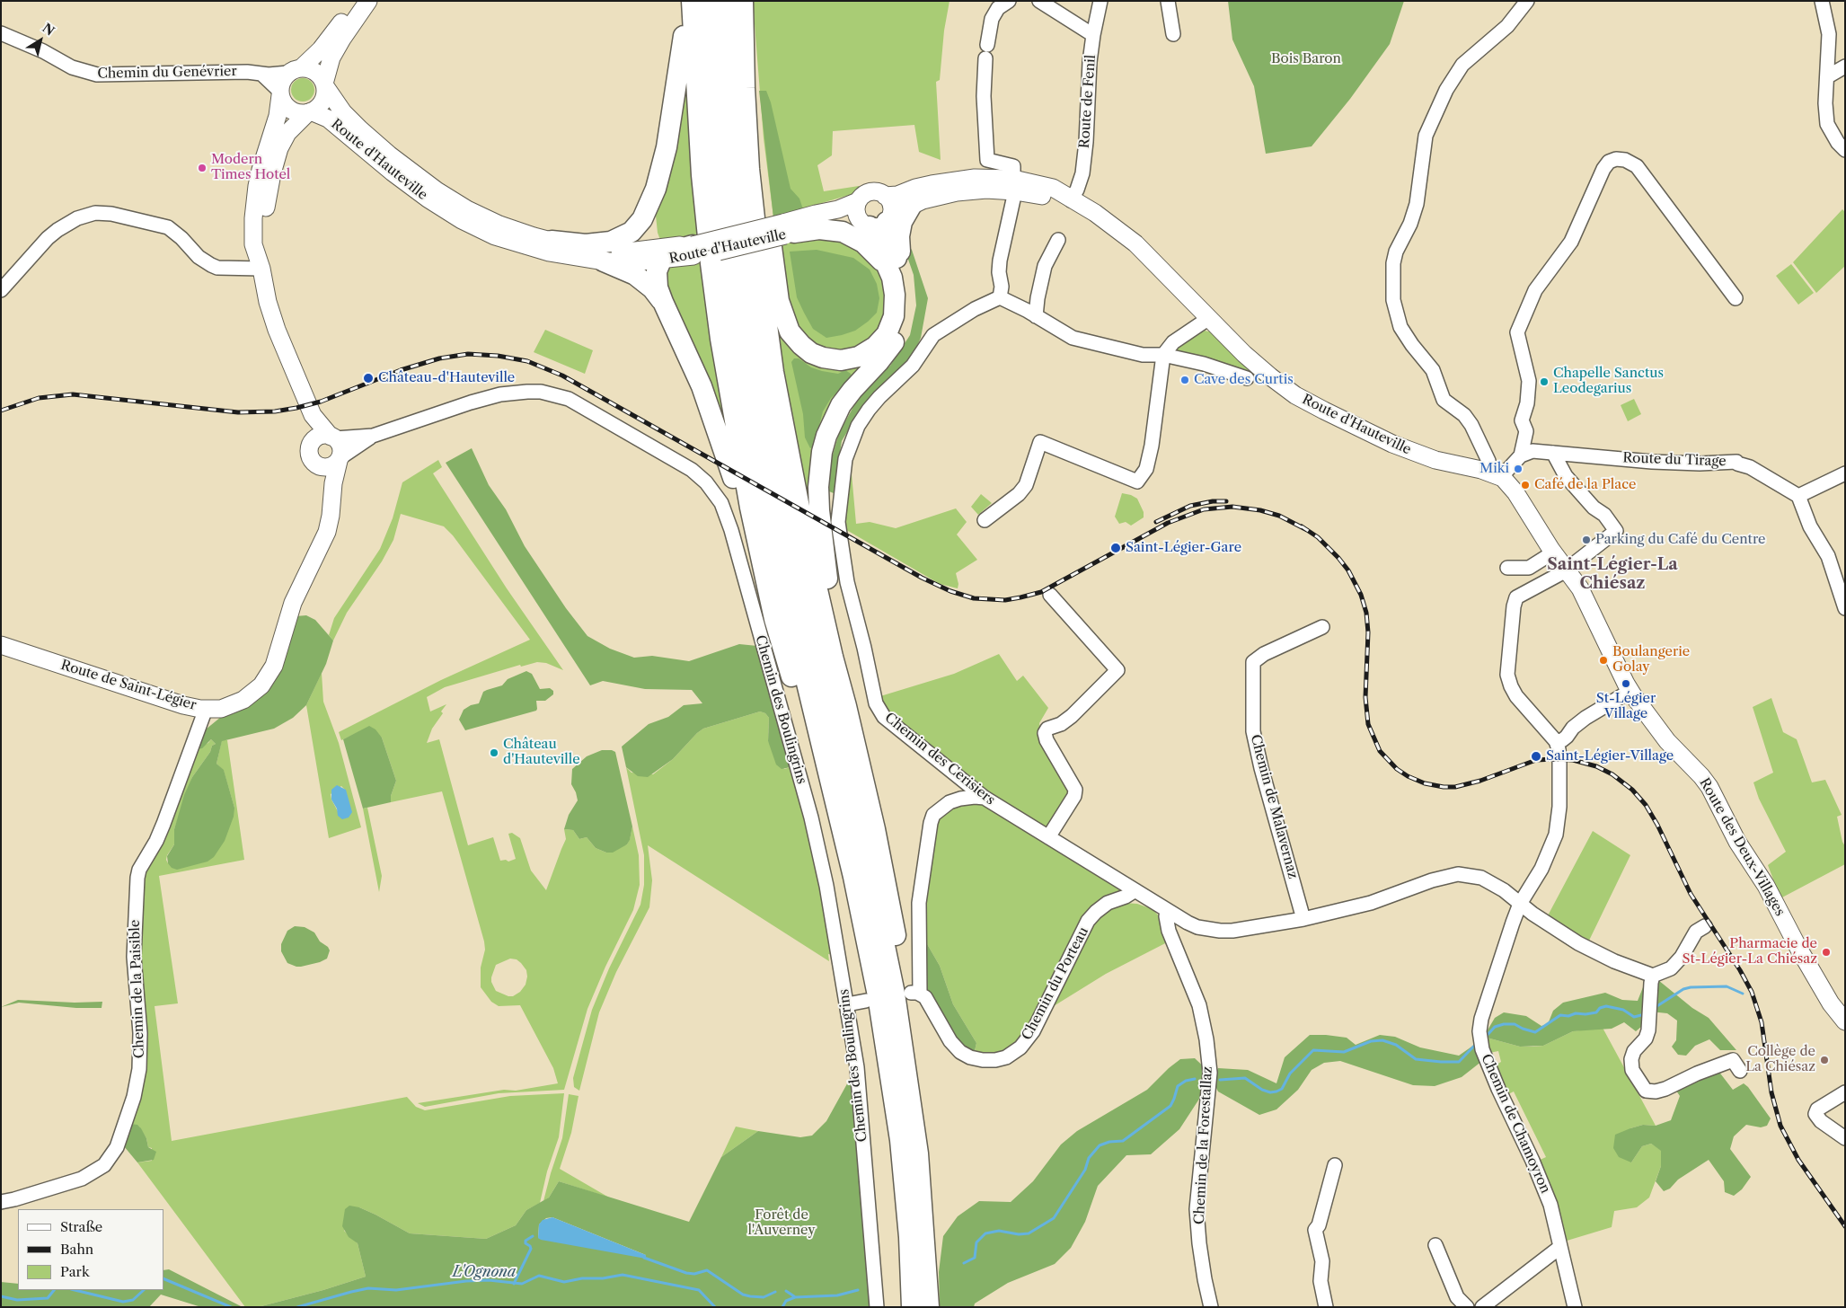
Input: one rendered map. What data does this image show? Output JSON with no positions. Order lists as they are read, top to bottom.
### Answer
{
  "streets": {
    "main road": ["Route d'Hauteville", "Route de Saint-Légier", "Route des Deux-Villages"],
    "street": [
      "Chemin du Genévrier",
      "Route de Fenil",
      "Route du Tirage",
      "Chemin des Boulingrins",
      "Chemin des Cerisiers",
      "Chemin de Malavernaz",
      "Chemin du Porteau",
      "Chemin de la Paisible",
      "Chemin de Chamoyron",
      "Chemin de la Forestallaz"
    ]
  },
  "crossings": [
    ["Chemin du Genévrier", "Route d'Hauteville"],
    ["Route de Fenil", "Route d'Hauteville"],
    ["Route d'Hauteville", "Route des Deux-Villages"],
    ["Route de Saint-Légier", "Chemin des Boulingrins"],
    ["Route de Saint-Légier", "Chemin de la Paisible"],
    ["Chemin des Cerisiers", "Chemin de Malavernaz"],
    ["Chemin des Cerisiers", "Chemin du Porteau"],
    ["Chemin des Cerisiers", "Chemin de Chamoyron"],
    ["Chemin des Cerisiers", "Chemin de la Forestallaz"]
  ],
  "districts": ["Saint-Légier-La Chiésaz"],
  "water": ["L'Ognona"],
  "parks": ["Bois Baron", "Forêt de l'Auverney"],
  "places": [
    "Modern Times Hotel",
    "Château-d'Hauteville",
    "Cave des Curtis",
    "Chapelle Sanctus Leodegarius",
    "Miki",
    "Café de la Place",
    "Parking du Café du Centre",
    "Saint-Légier-Gare",
    "Boulangerie Golay",
    "St-Légier Village",
    "Château d'Hauteville",
    "Saint-Légier-Village",
    "Pharmacie de St-Légier-La Chiésaz",
    "Collège de La Chiésaz"
  ],
  "legend": ["Straße", "Bahn", "Park"],
  "north": "top right"
}
